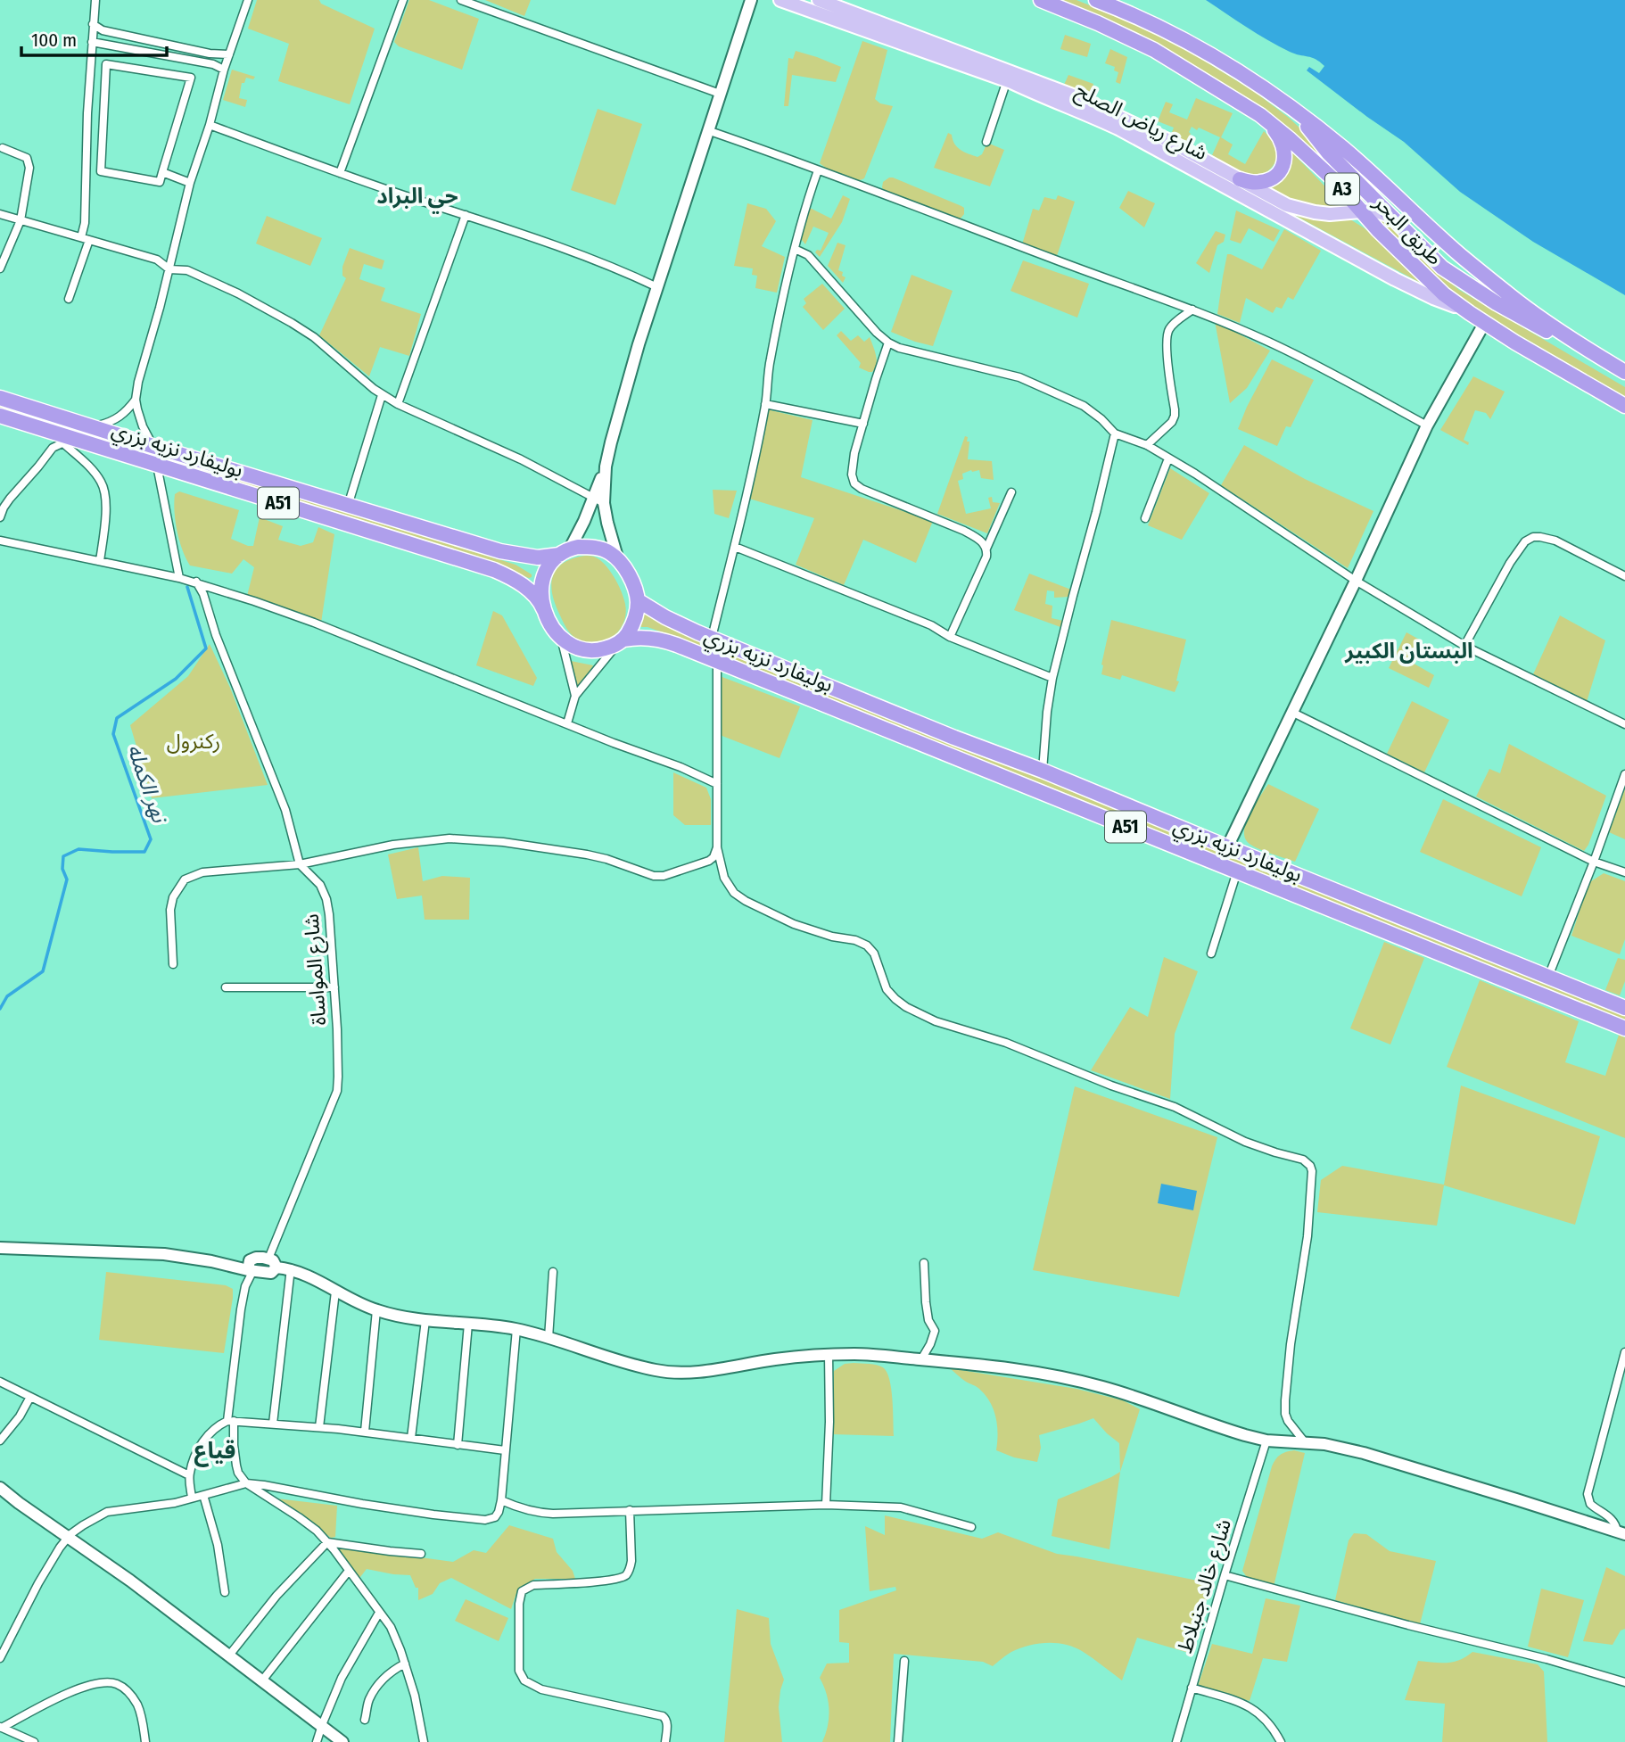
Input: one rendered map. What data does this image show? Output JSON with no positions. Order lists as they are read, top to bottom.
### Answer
{
  "streets": {
    "highway": [
      "A3",
      "طريق البحر",
      "بوليفارد نزيه بزري",
      "A51"
    ],
    "main road": ["شارع رياض الصلح"],
    "street": ["شارع المواساة", "شارع خالد جنبلاط"]
  },
  "crossings": [
    ["شارع رياض الصلح", "طريق البحر"],
    ["بوليفارد نزيه بزري", "A51"]
  ],
  "districts": ["حي البراد", "البستان الكبير", "قياع"],
  "water": ["نهر الكمله"],
  "parks": ["ركنرول"],
  "scale_bar": "100 m"
}
